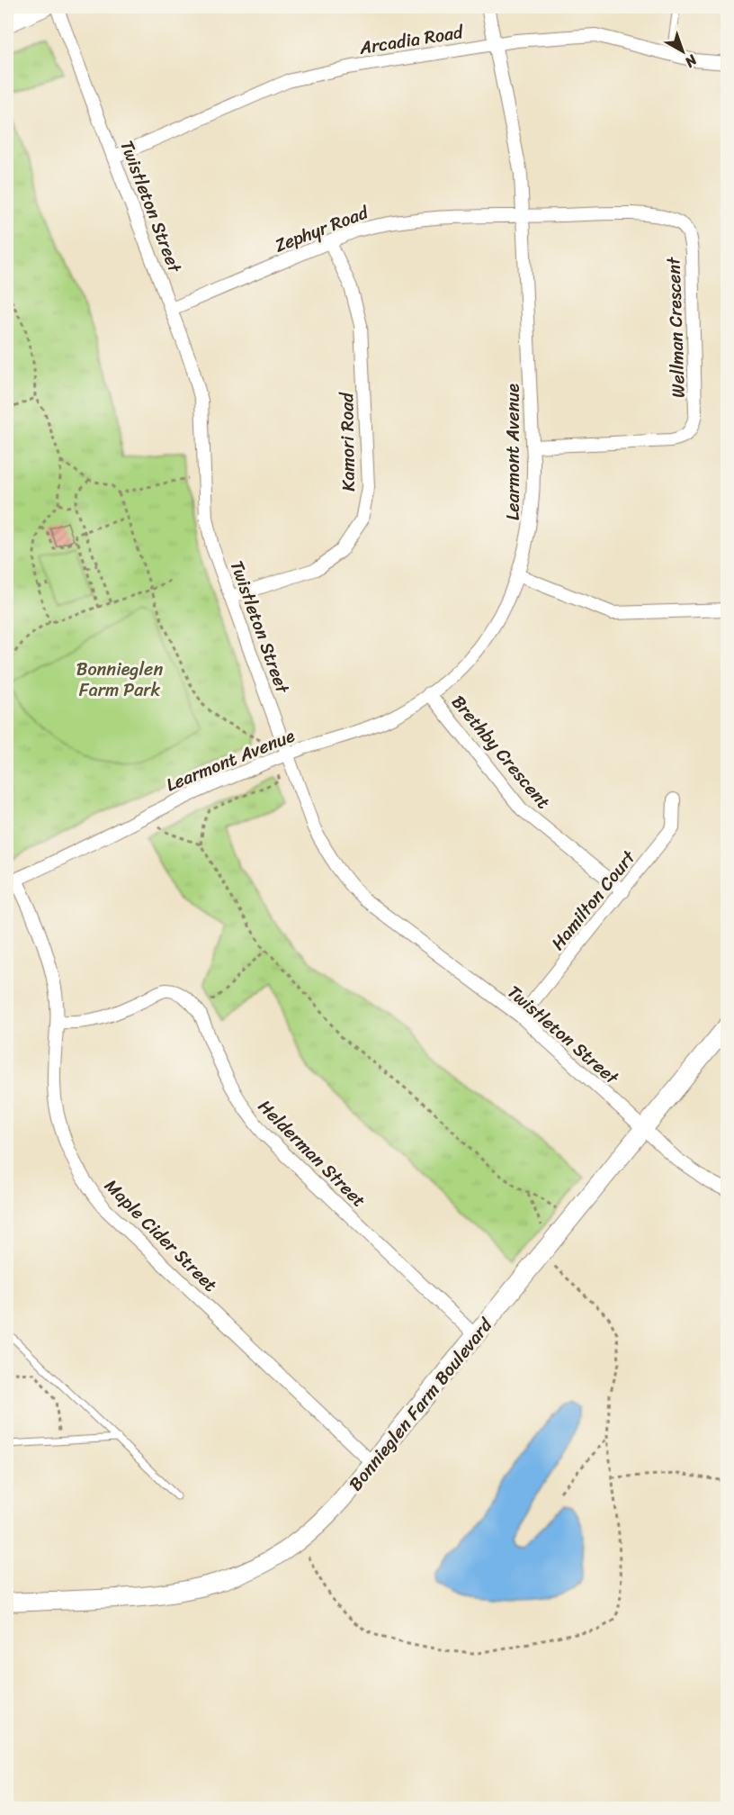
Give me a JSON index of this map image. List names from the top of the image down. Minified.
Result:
{"streets":{"street":["Arcadia Road","Twistleton Street","Zephyr Road","Wellman Crescent","Kamori Road","Learmont Avenue","Brethby Crescent","Hamilton Court","Helderman Street","Maple Cider Street","Bonnieglen Farm Boulevard"]},"crossings":[["Arcadia Road","Twistleton Street"],["Arcadia Road","Learmont Avenue"],["Twistleton Street","Zephyr Road"],["Twistleton Street","Kamori Road"],["Twistleton Street","Learmont Avenue"],["Twistleton Street","Hamilton Court"],["Twistleton Street","Bonnieglen Farm Boulevard"],["Zephyr Road","Wellman Crescent"],["Zephyr Road","Kamori Road"],["Zephyr Road","Learmont Avenue"],["Wellman Crescent","Learmont Avenue"],["Learmont Avenue","Brethby Crescent"],["Learmont Avenue","Maple Cider Street"],["Brethby Crescent","Hamilton Court"],["Helderman Street","Maple Cider Street"],["Helderman Street","Bonnieglen Farm Boulevard"],["Maple Cider Street","Bonnieglen Farm Boulevard"]],"parks":["Bonnieglen Farm Park"],"north":"bottom right"}
